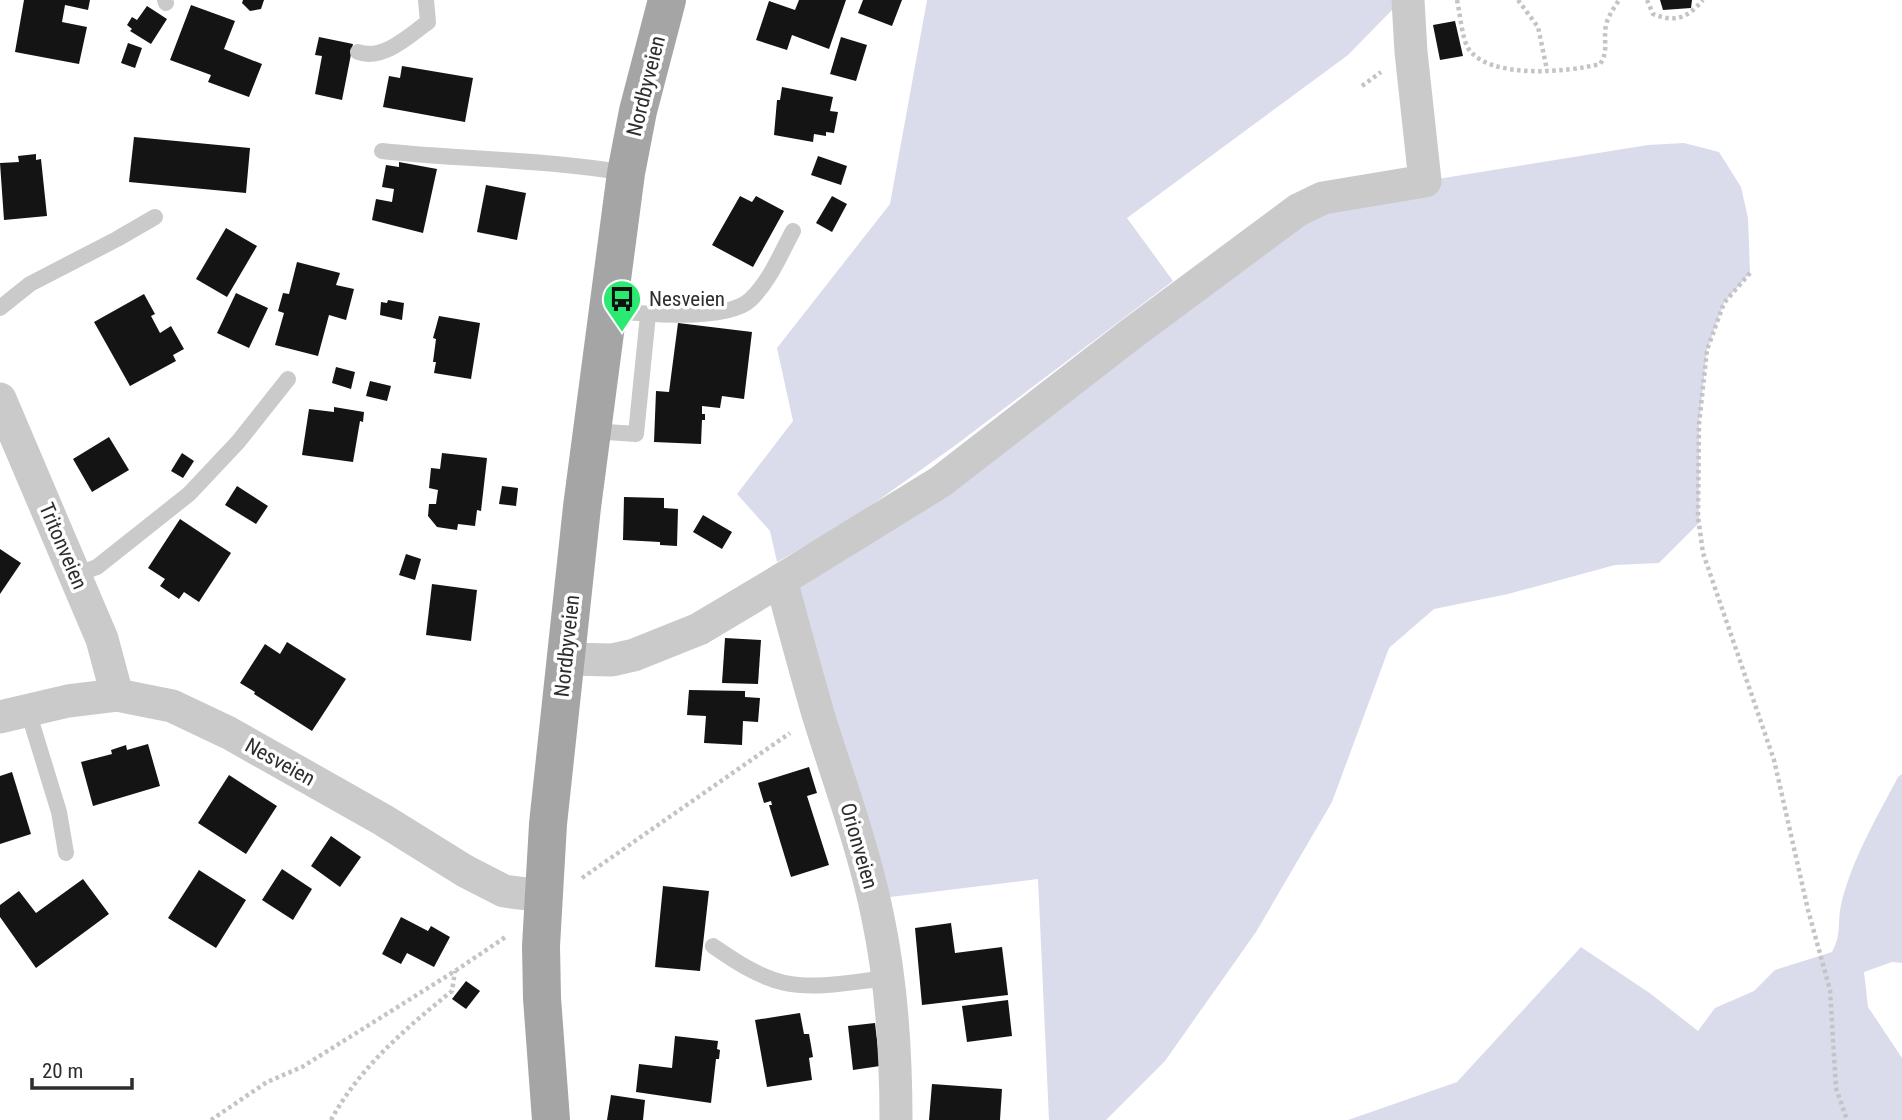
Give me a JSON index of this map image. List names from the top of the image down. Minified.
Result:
{"streets":{"main road":["Nordbyveien"],"street":["Tritonveien","Nesveien","Orionveien"]},"crossings":[["Nordbyveien","Nesveien"],["Tritonveien","Nesveien"]],"places":{"bus stop":["Nesveien"]},"scale_bar":"20 m"}
